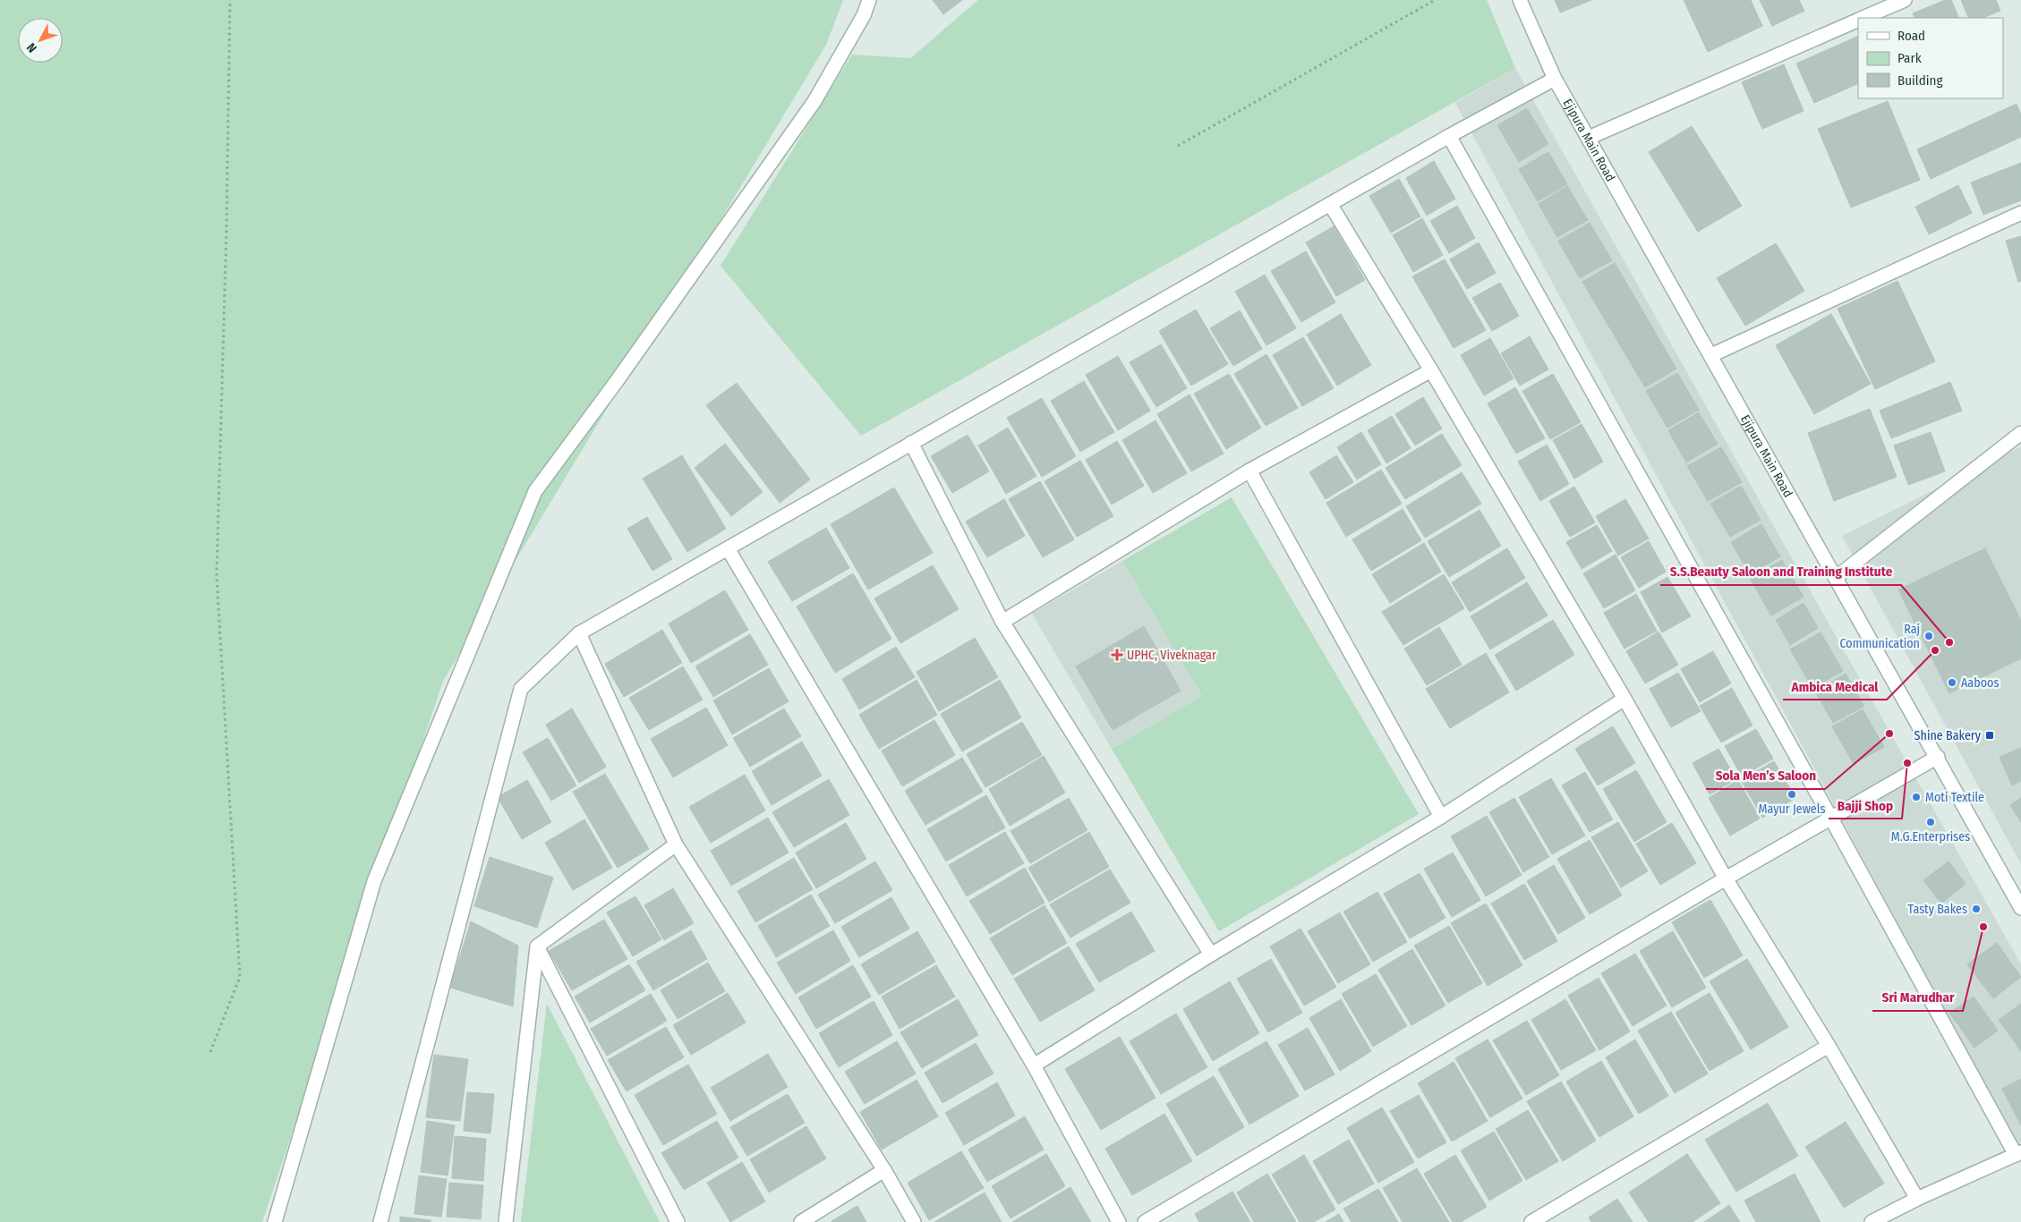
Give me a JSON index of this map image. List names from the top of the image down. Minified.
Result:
{"streets":{"street":["Ejipura Main Road"]},"places":{"other":["Raj Communication","S.S.Beauty Saloon and Training Institute","Ambica Medical","Aaboos","Sola Men’s Saloon","Bajji Shop","Mayur Jewels","Moti Textile","M.G.Enterprises","Tasty Bakes","Sri Marudhar"],"health":["UPHC, Viveknagar"],"transit":["Shine Bakery"]},"legend":["Road","Park","Building"],"north":"bottom left"}
